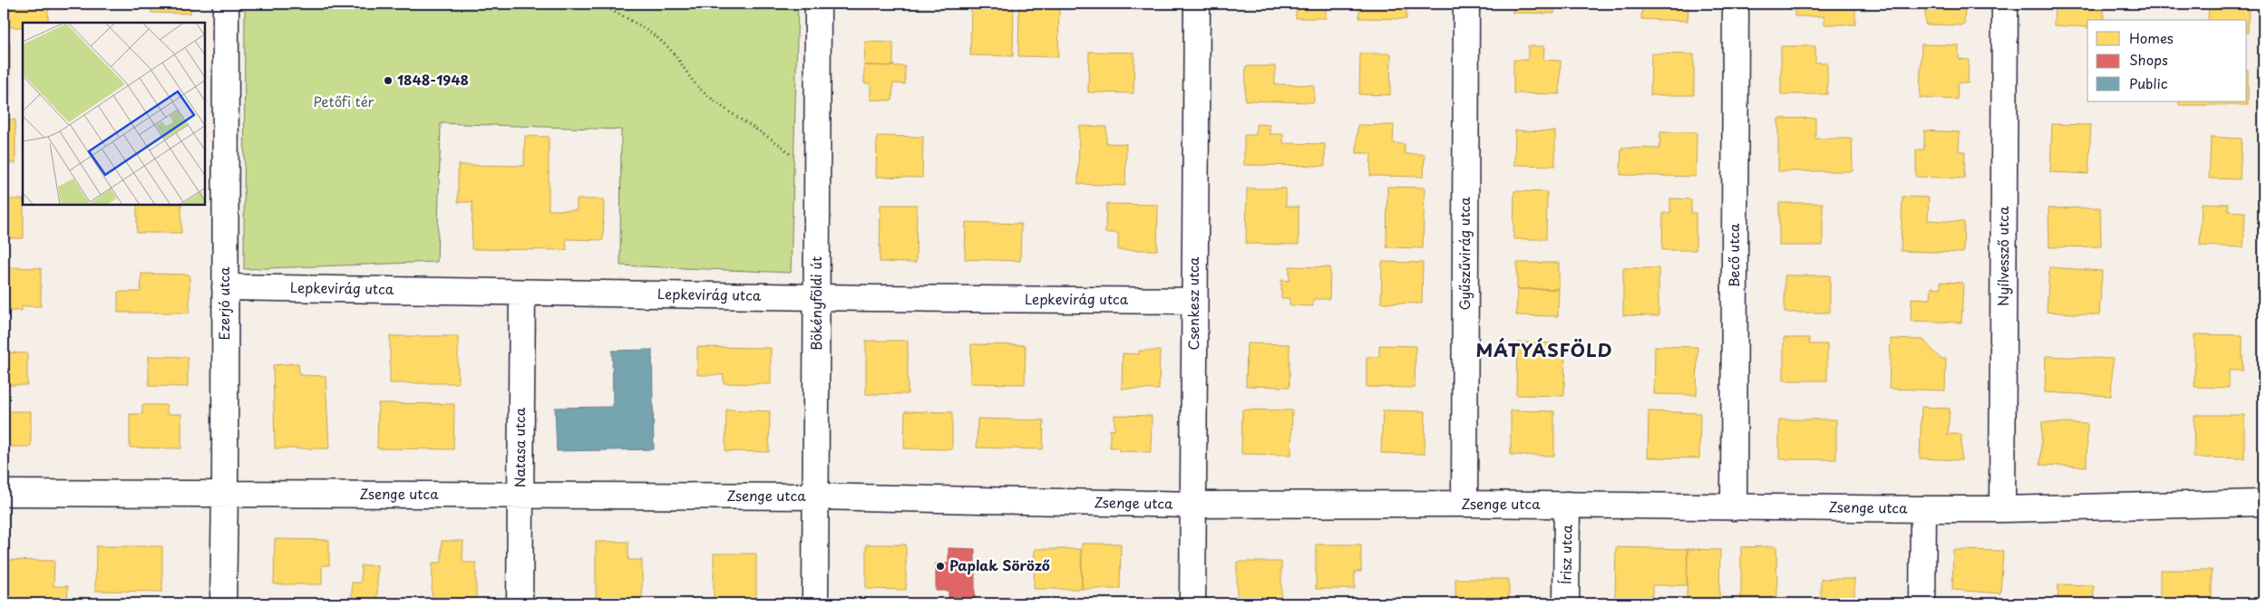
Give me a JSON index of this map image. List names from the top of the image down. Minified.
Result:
{"streets":{"street":["Gyűszűvirág utca","Becő utca","Nyílvessző utca","Lepkevirág utca","Ezerjó utca","Bökényföldi út","Csenkesz utca","Natasa utca","Zsenge utca","Írisz utca"]},"crossings":[["Gyűszűvirág utca","Zsenge utca"],["Becő utca","Zsenge utca"],["Nyílvessző utca","Zsenge utca"],["Lepkevirág utca","Ezerjó utca"],["Lepkevirág utca","Bökényföldi út"],["Lepkevirág utca","Csenkesz utca"],["Lepkevirág utca","Natasa utca"],["Ezerjó utca","Zsenge utca"],["Bökényföldi út","Zsenge utca"],["Csenkesz utca","Zsenge utca"],["Natasa utca","Zsenge utca"],["Zsenge utca","Írisz utca"]],"districts":["MÁTYÁSFÖLD"],"parks":["Petőfi tér"],"places":["1848-1948","Paplak Söröző"],"legend":["Homes","Shops","Public"]}
